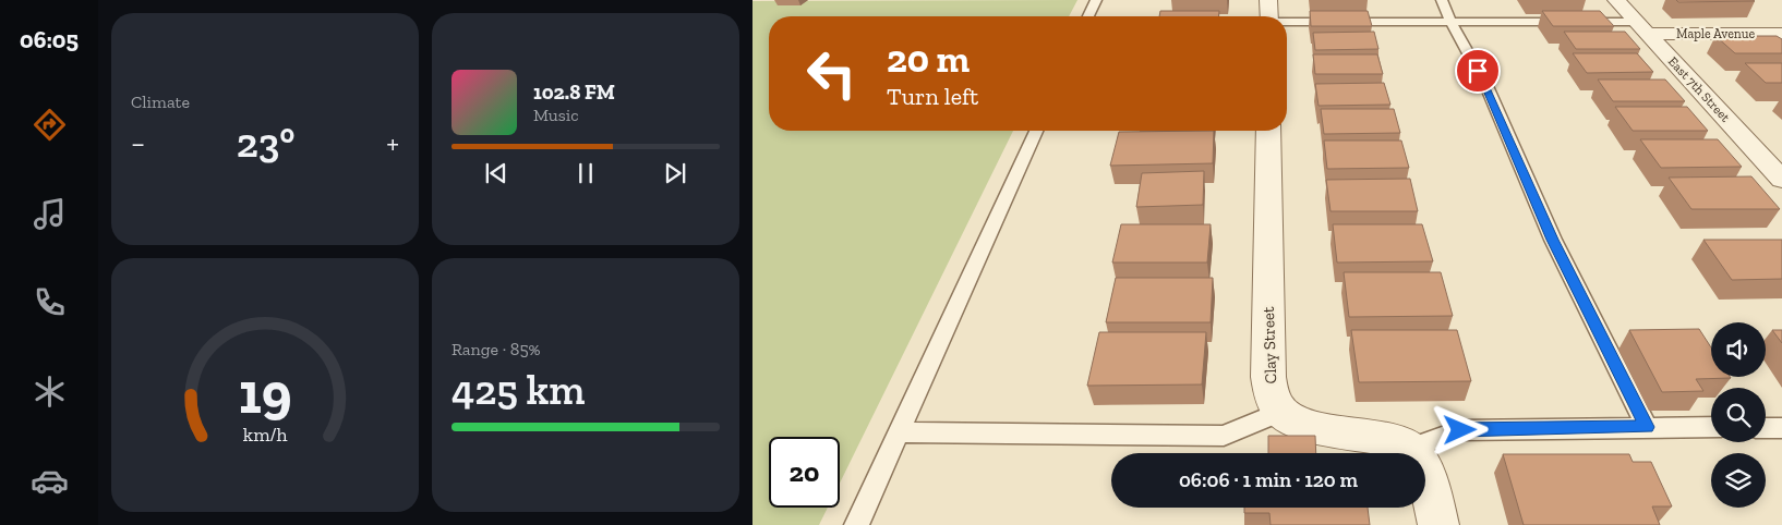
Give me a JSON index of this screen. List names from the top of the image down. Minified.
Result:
{"streets":{"street":["Maple Avenue","East 7th Street","Clay Street"]},"crossings":[["Maple Avenue","East 7th Street"]],"page":{"tabs":"06:05","tile":["Climate",["Range · 85%","425 km"]],"turn":["20 m","Turn left"],"song":["102.8 FM","Music"],"heat":["−","23°","+"],"limit":"20","trip":"06:06 · 1 min · 120 m","gauge":["19","km/h"]}}
